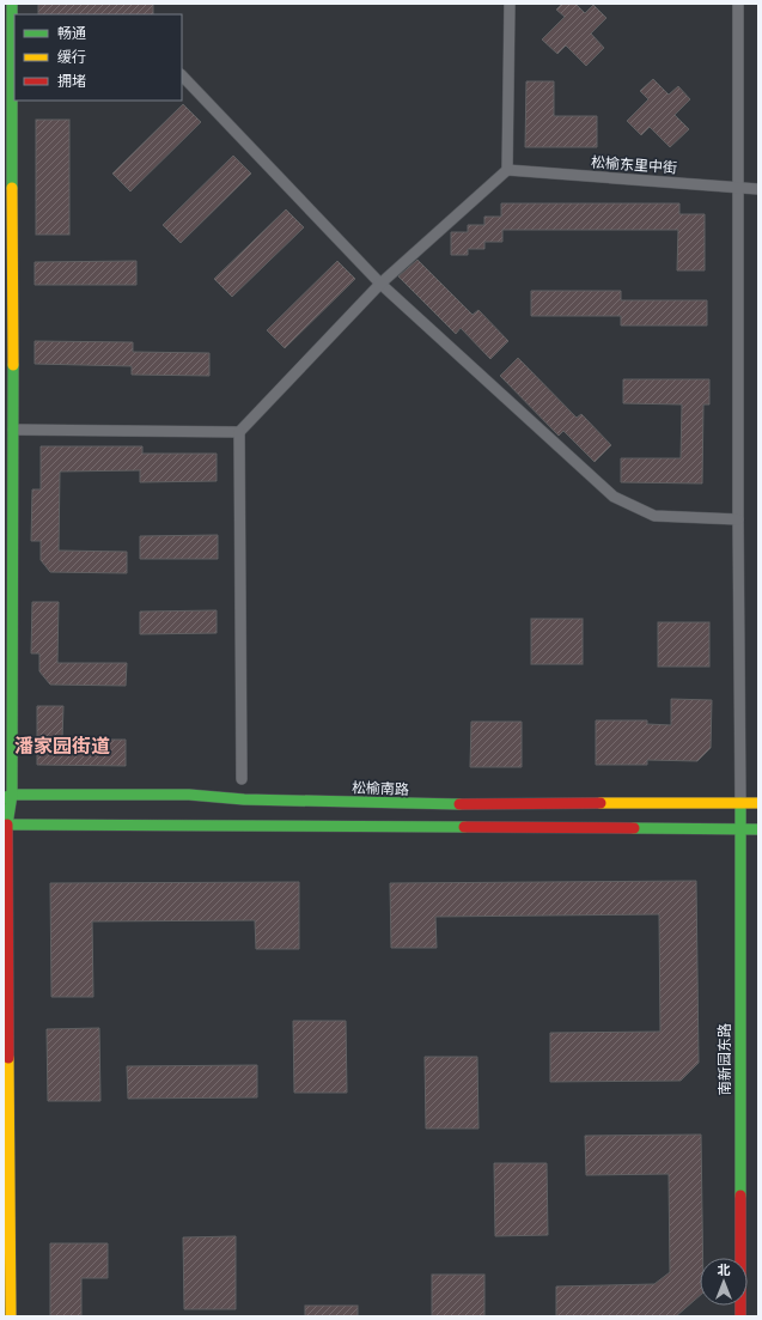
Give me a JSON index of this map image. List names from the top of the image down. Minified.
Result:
{"streets":{"street":["松榆东里中街","松榆南路","南新园东路"]},"crossings":[["松榆南路","南新园东路"]],"districts":["潘家园街道"],"legend":["畅通","缓行","拥堵"],"north":"top"}
